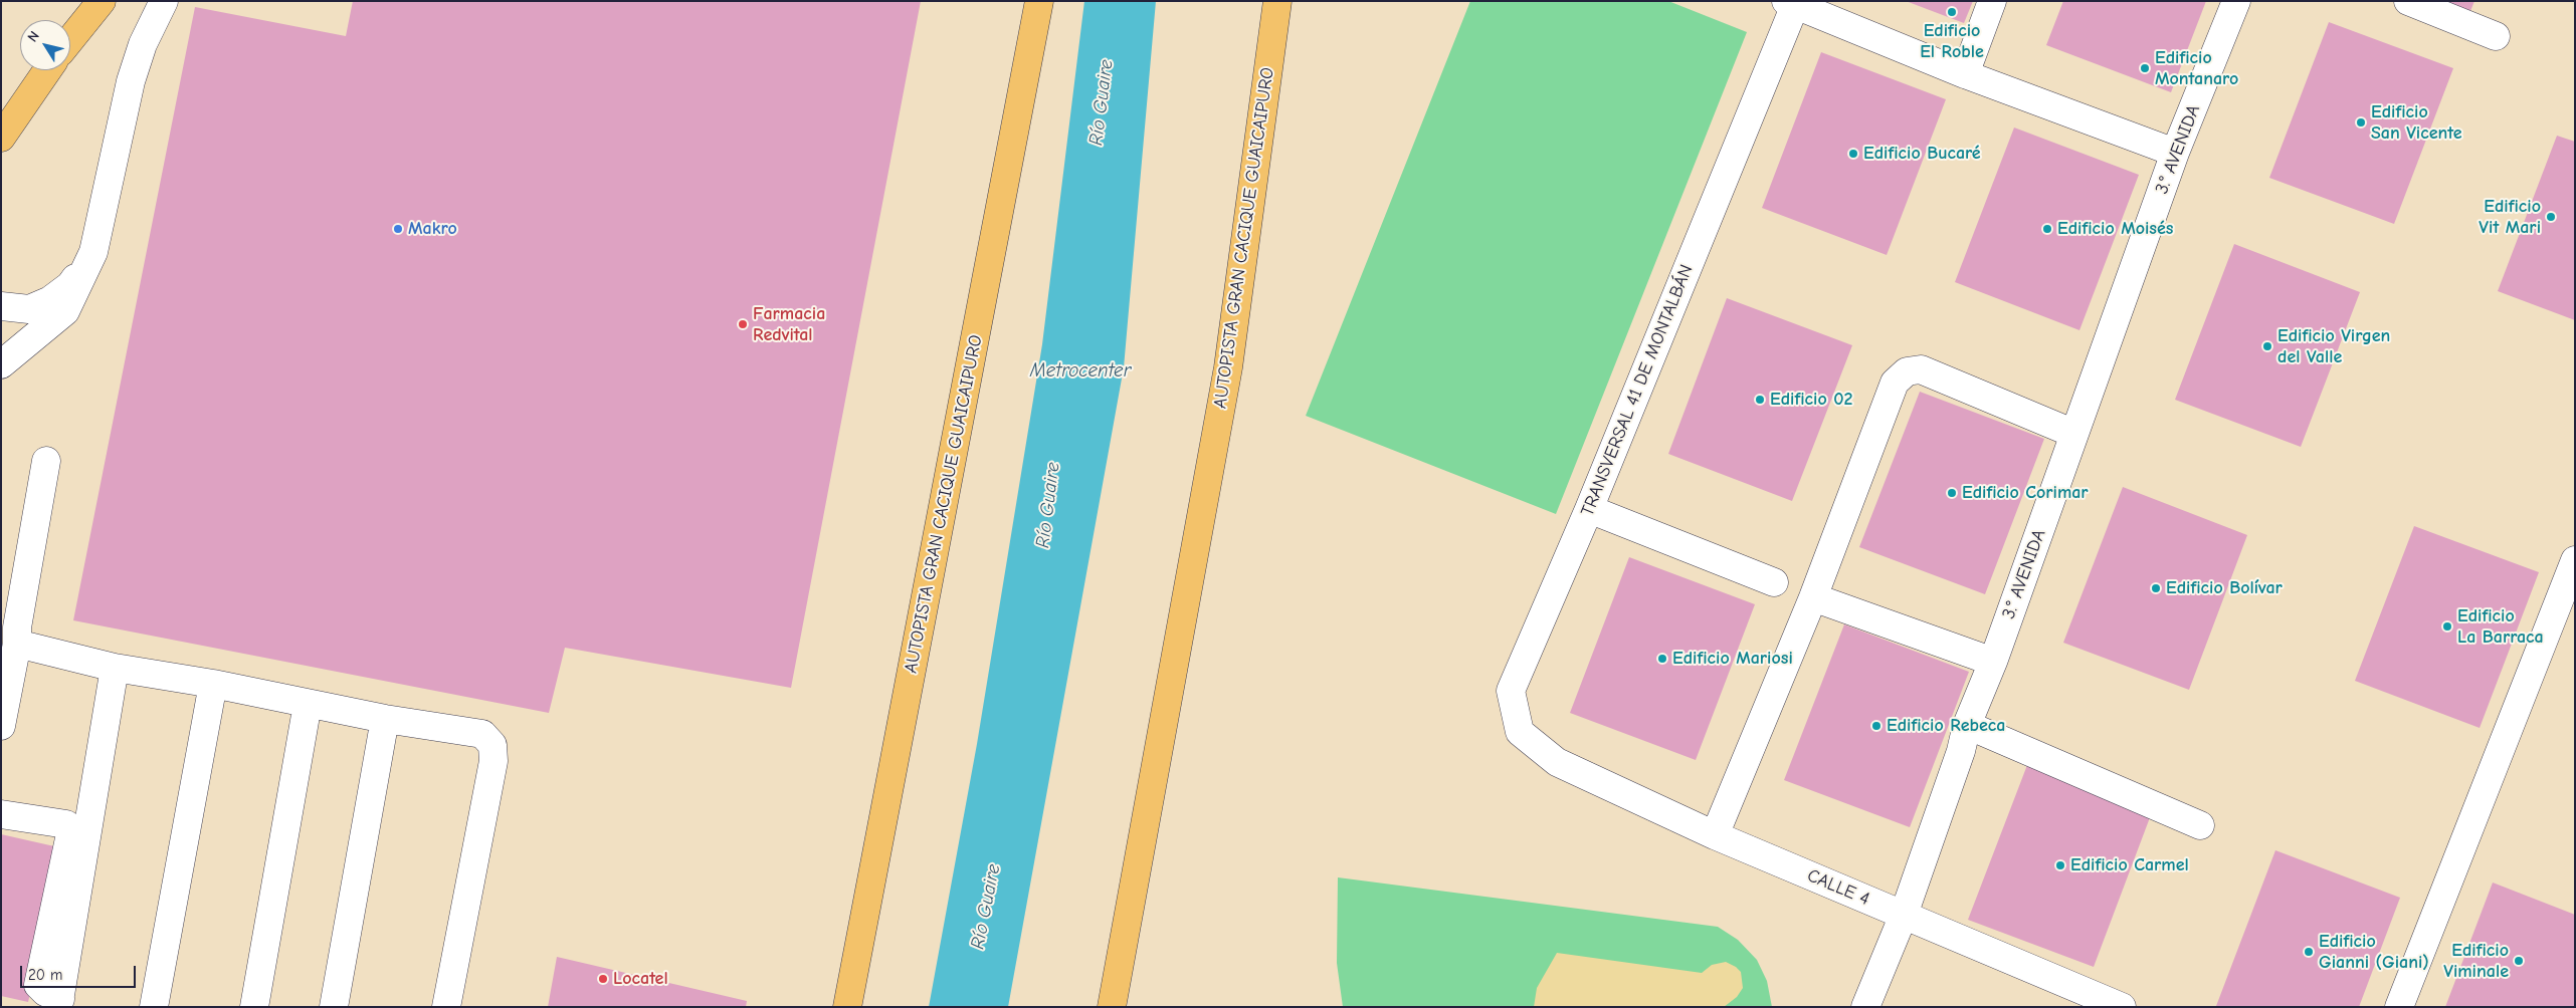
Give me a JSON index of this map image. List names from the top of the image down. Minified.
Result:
{"streets":{"main road":["AUTOPISTA GRAN CACIQUE GUAICAIPURO"],"street":["3.° AVENIDA","TRANSVERSAL 41 DE MONTALBÁN","CALLE 4"]},"crossings":[["3.° AVENIDA","CALLE 4"],["TRANSVERSAL 41 DE MONTALBÁN","CALLE 4"]],"water":["Río Guaire","Metrocenter"],"places":["Edificio El Roble","Edificio Montanaro","Edificio San Vicente","Edificio Bucaré","Edificio Vit Mari","Makro","Edificio Moisés","Farmacia Redvital","Edificio Virgen del Valle","Edificio 02","Edificio Corimar","Edificio Bolívar","Edificio La Barraca","Edificio Mariosi","Edificio Rebeca","Edificio Carmel","Edificio Gianni (Giani)","Edificio Viminale","Locatel"],"scale_bar":"20 m","north":"top left"}
